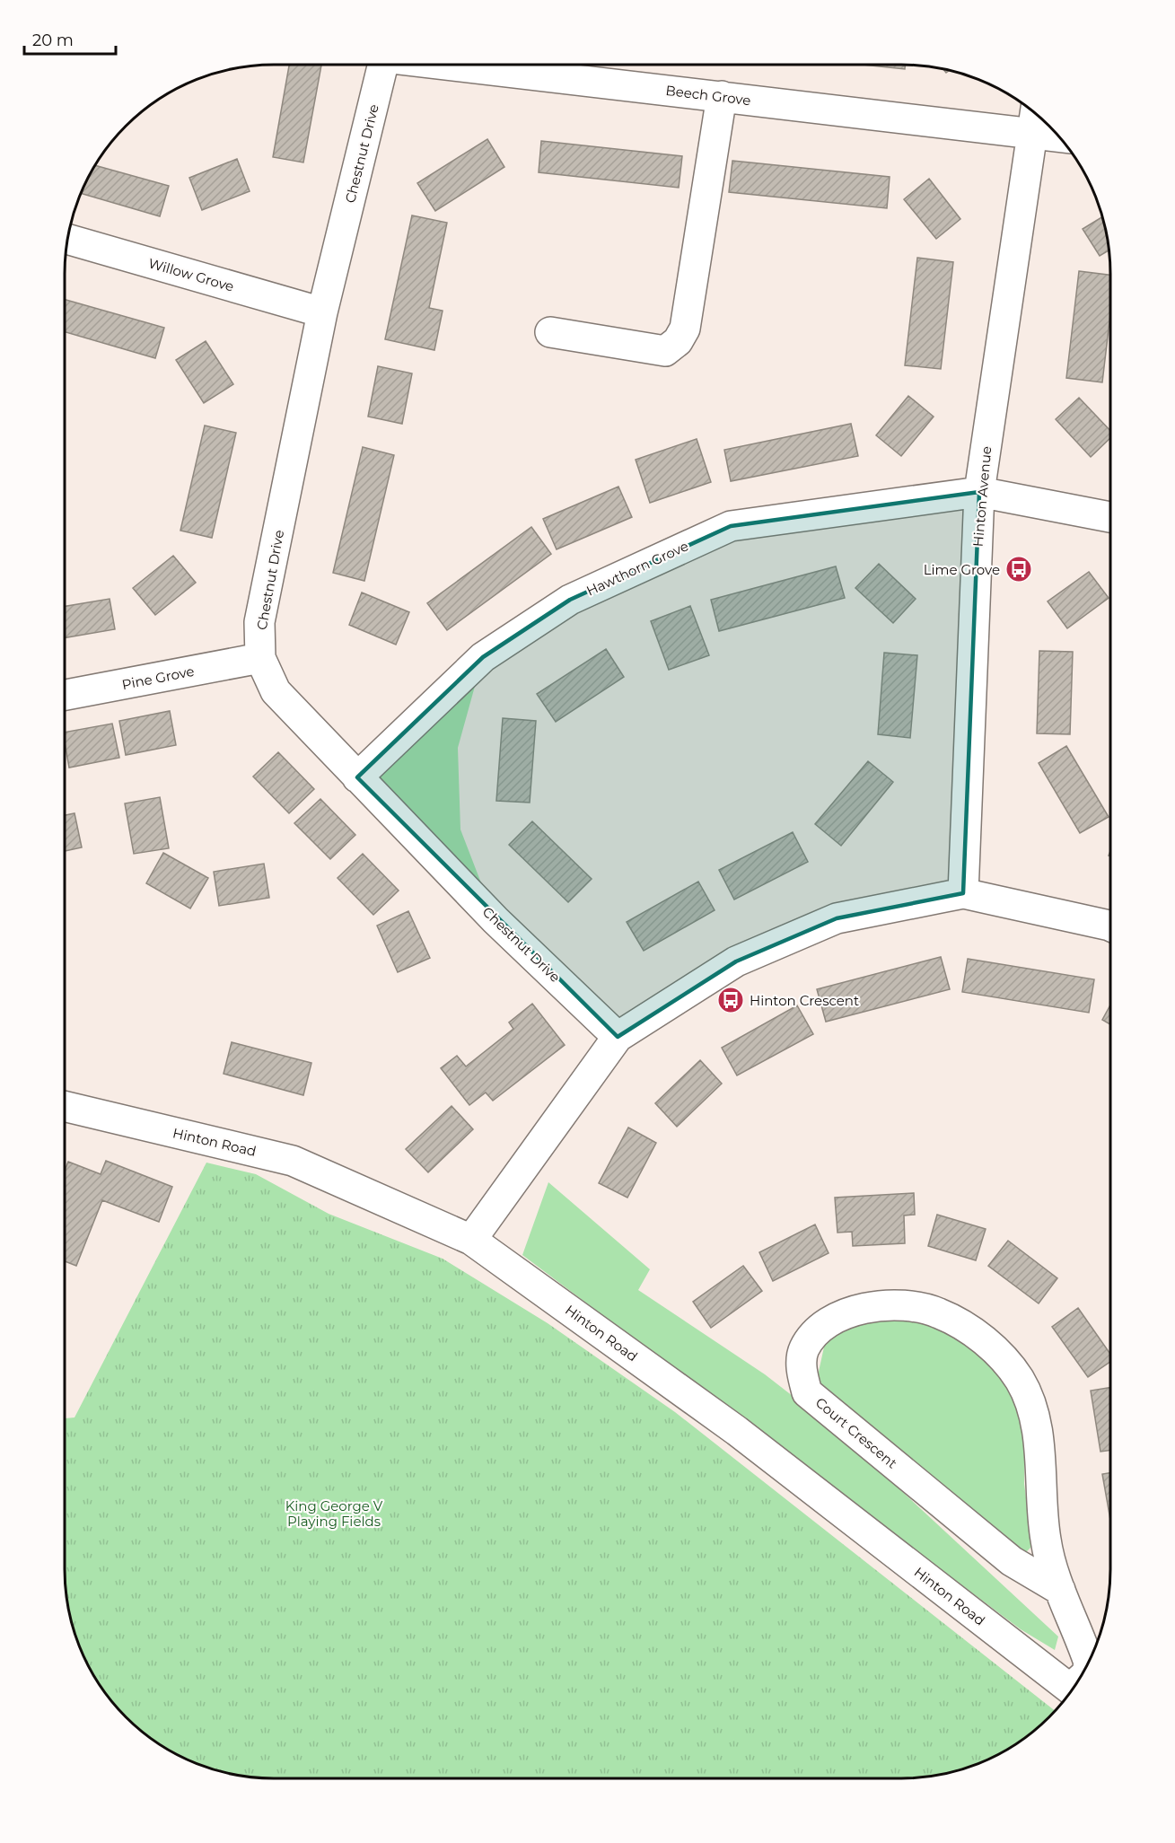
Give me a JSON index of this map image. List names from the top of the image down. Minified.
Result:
{"streets":{"street":["Beech Grove","Chestnut Drive","Willow Grove","Hinton Avenue","Hawthorn Grove","Pine Grove","Hinton Road","Court Crescent"]},"crossings":[["Beech Grove","Hinton Avenue"],["Chestnut Drive","Willow Grove"],["Chestnut Drive","Hawthorn Grove"],["Chestnut Drive","Pine Grove"],["Hinton Avenue","Hawthorn Grove"]],"parks":["King George V Playing Fields"],"places":{"bus stop":["Lime Grove","Hinton Crescent"]},"scale_bar":"20 m"}
